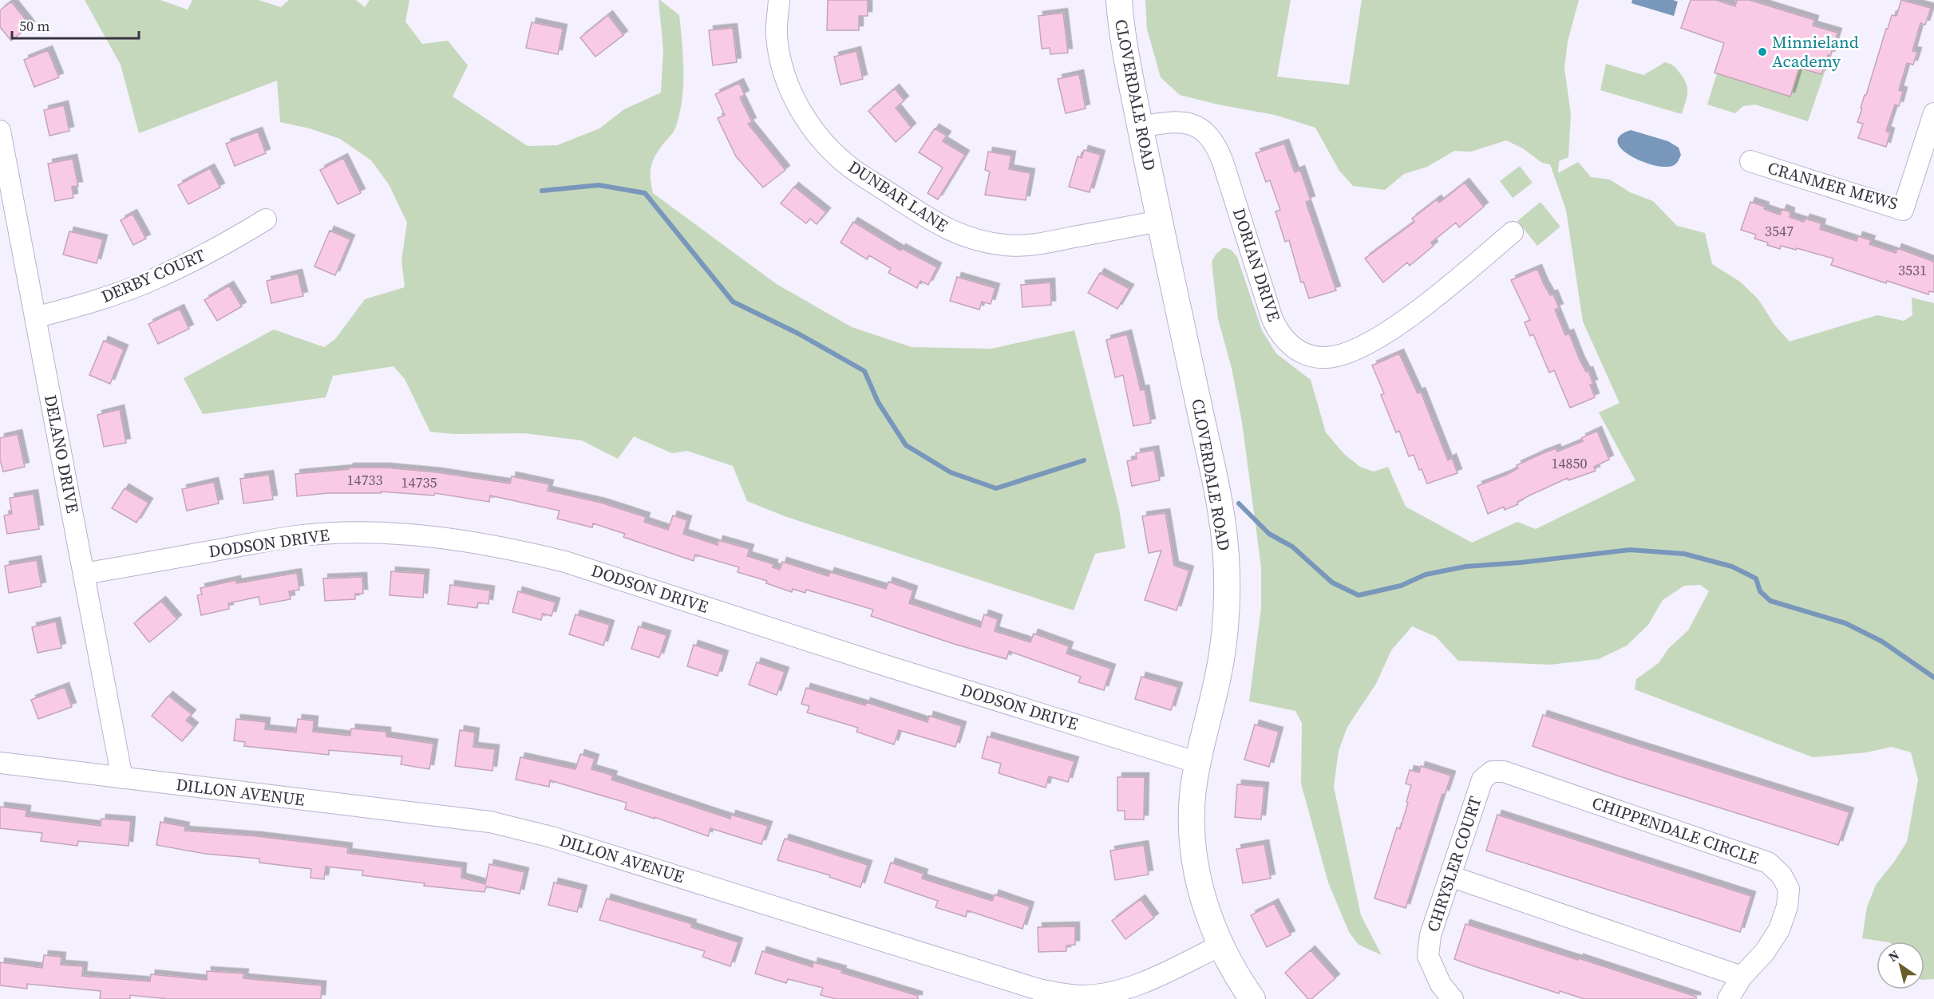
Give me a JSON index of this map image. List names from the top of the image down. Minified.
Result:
{"streets":{"street":["CLOVERDALE ROAD","CRANMER MEWS","DUNBAR LANE","DORIAN DRIVE","DERBY COURT","DELANO DRIVE","DODSON DRIVE","DILLON AVENUE","CHIPPENDALE CIRCLE","CHRYSLER COURT"]},"crossings":[["CLOVERDALE ROAD","DUNBAR LANE"],["CLOVERDALE ROAD","DORIAN DRIVE"],["CLOVERDALE ROAD","DODSON DRIVE"],["CLOVERDALE ROAD","DILLON AVENUE"],["DERBY COURT","DELANO DRIVE"],["DELANO DRIVE","DODSON DRIVE"],["DELANO DRIVE","DILLON AVENUE"],["CHIPPENDALE CIRCLE","CHRYSLER COURT"]],"places":["Minnieland Academy"],"house_numbers":["3547","3531","14850","14733","14735"],"scale_bar":"50 m","north":"top left"}
